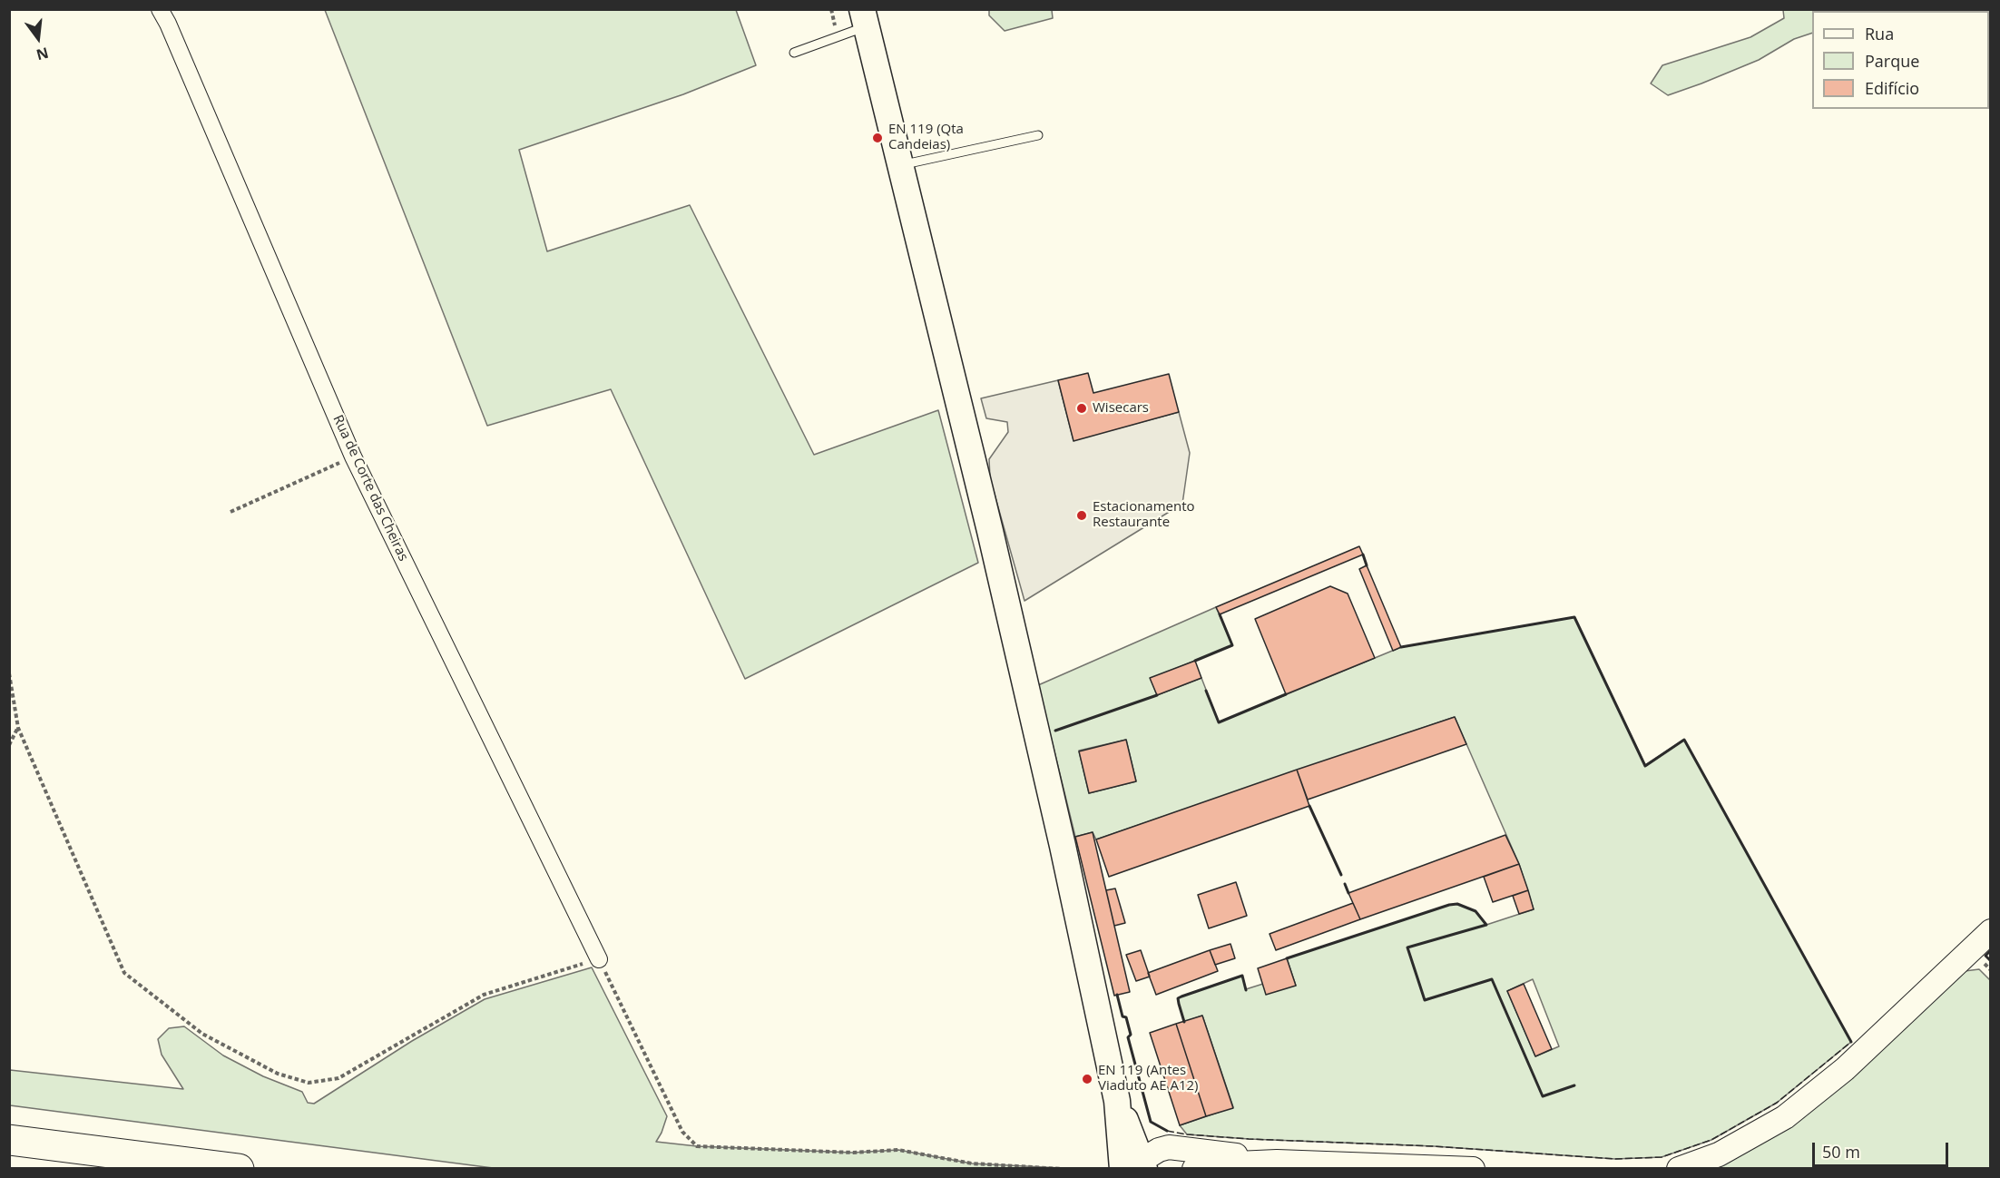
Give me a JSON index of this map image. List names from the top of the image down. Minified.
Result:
{"streets":{"street":["Rua de Corte das Cheiras"]},"places":["EN 119 (Qta Candeias)","Wisecars","Estacionamento Restaurante","EN 119 (Antes Viaduto AE A12)"],"legend":["Rua","Parque","Edifício"],"scale_bar":"50 m","north":"bottom"}
